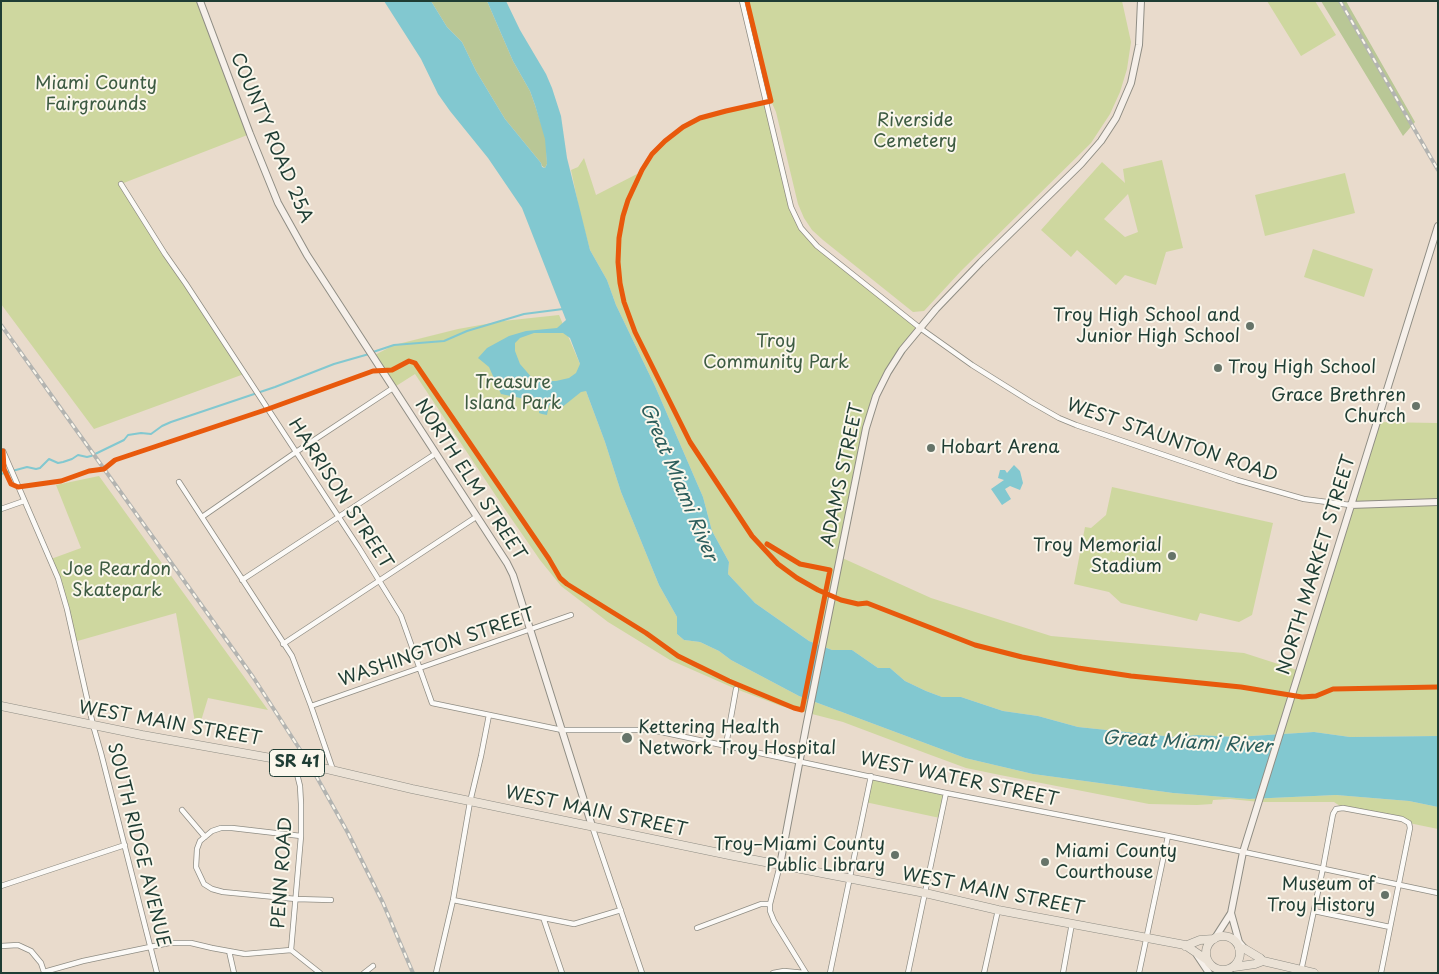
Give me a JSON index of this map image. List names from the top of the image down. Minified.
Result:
{"streets":{"main road":["COUNTY ROAD 25A","ADAMS STREET","NORTH ELM STREET","NORTH MARKET STREET","WEST MAIN STREET","SR 41"],"street":["WEST STAUNTON ROAD","HARRISON STREET","WASHINGTON STREET","WEST WATER STREET","SOUTH RIDGE AVENUE","PENN ROAD"]},"crossings":[["COUNTY ROAD 25A","NORTH ELM STREET"],["WEST STAUNTON ROAD","ADAMS STREET"],["WEST STAUNTON ROAD","NORTH MARKET STREET"],["ADAMS STREET","WEST MAIN STREET"],["ADAMS STREET","WEST WATER STREET"],["NORTH ELM STREET","WASHINGTON STREET"],["NORTH ELM STREET","WEST MAIN STREET"],["NORTH ELM STREET","WEST WATER STREET"],["HARRISON STREET","WASHINGTON STREET"],["HARRISON STREET","WEST WATER STREET"],["NORTH MARKET STREET","WEST WATER STREET"],["WEST MAIN STREET","SOUTH RIDGE AVENUE"],["WEST MAIN STREET","PENN ROAD"]],"water":["Great Miami River"],"parks":["Miami County Fairgrounds","Riverside Cemetery","Troy Community Park","Treasure Island Park","Joe Reardon Skatepark"],"places":["Troy High School and Junior High School","Troy High School","Grace Brethren Church","Hobart Arena","Troy Memorial Stadium","Kettering Health Network Troy Hospital","Troy–Miami County Public Library","Miami County Courthouse","Museum of Troy History"]}
